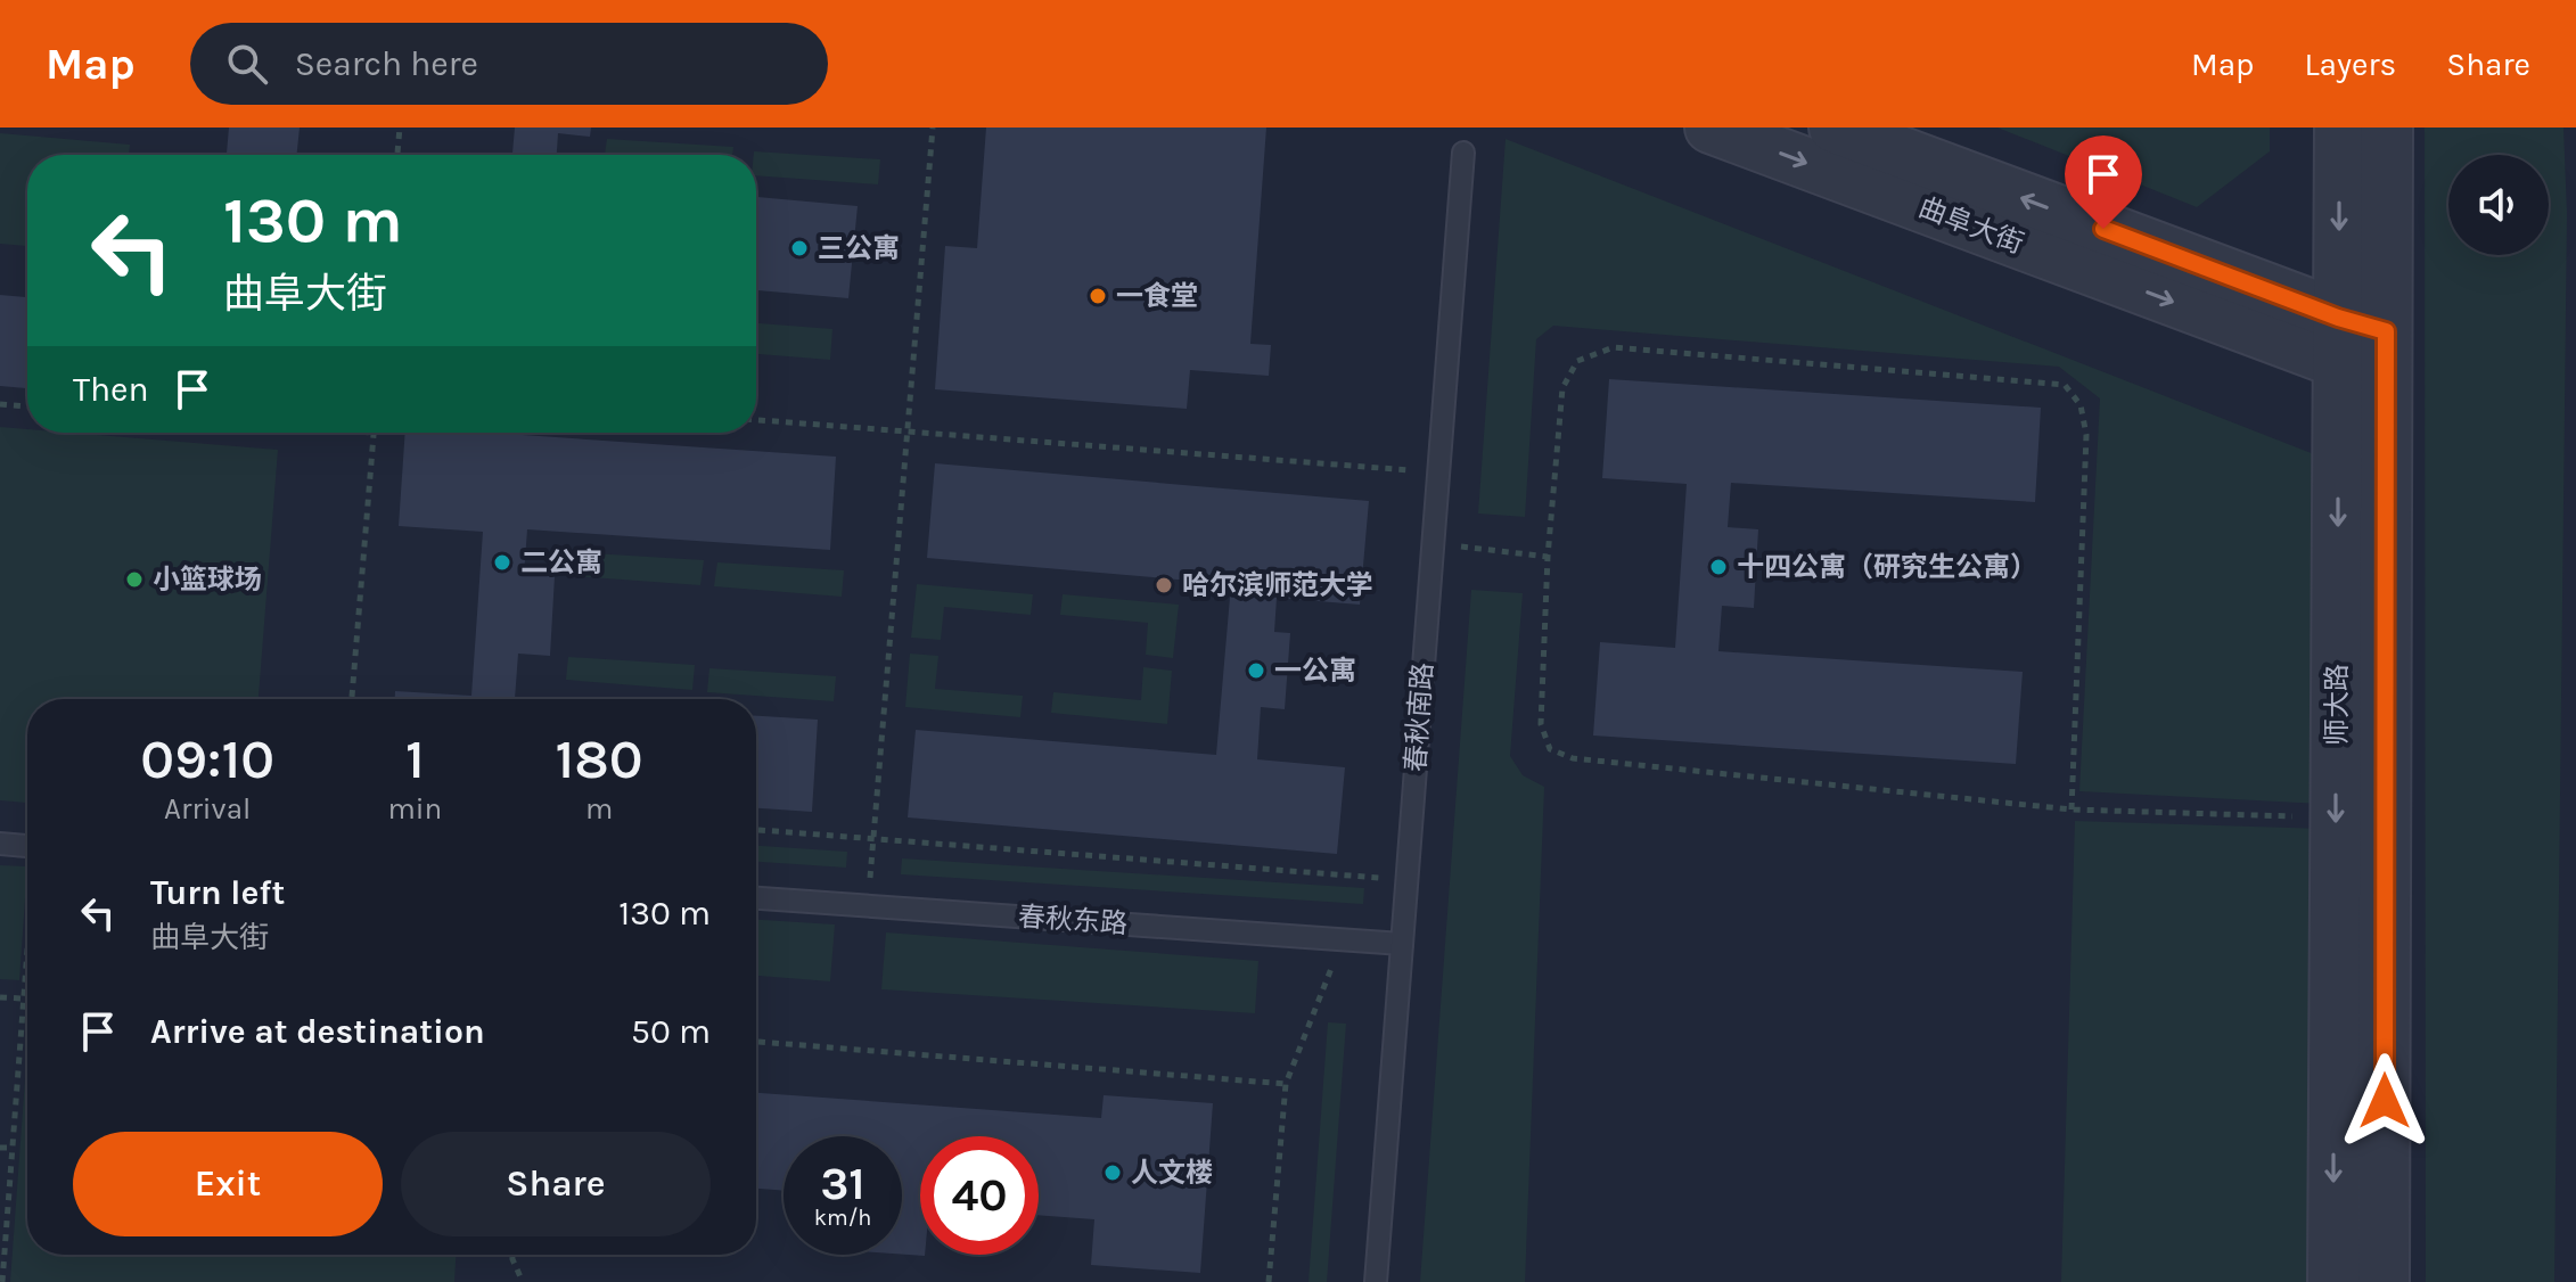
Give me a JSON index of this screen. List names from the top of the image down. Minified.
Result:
{"streets":{"street":["曲阜大街","师大路"],"lane":["春秋南路","春秋东路"]},"crossings":[["曲阜大街","师大路"],["春秋南路","春秋东路"]],"places":["三公寓","一食堂","二公寓","十四公寓（研究生公寓）","小篮球场","哈尔滨师范大学","一公寓","人文楼"],"page":{"header":"Map","search":"Search here","nav":["Map","Layers","Share"],"turn":["130 m","曲阜大街"],"then":"Then","eta":["09:10","Arrival","1","min","180","m"],"list":[{"name":"Turn left","note":"曲阜大街","value":"130 m"},{"name":"Arrive at destination","value":"50 m"}],"buttons":["Exit","Share"],"speed":"31 km/h","limit":"40"}}
